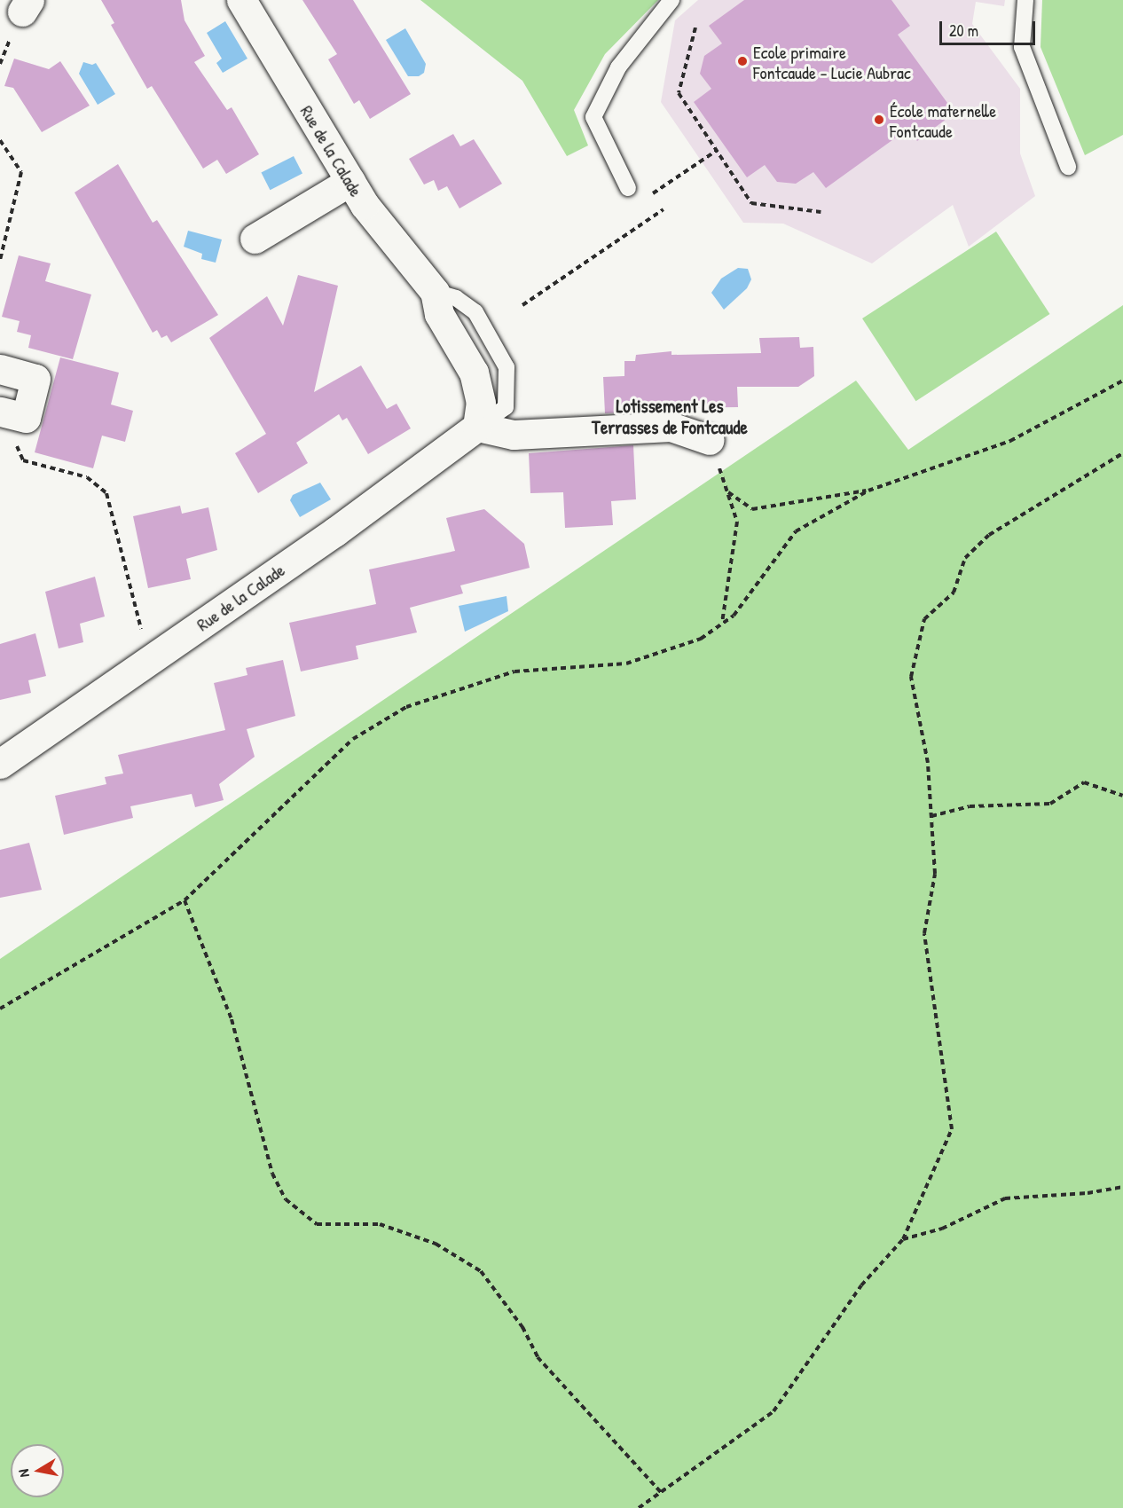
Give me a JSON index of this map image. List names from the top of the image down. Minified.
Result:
{"streets":{"street":["Rue de la Calade"]},"districts":["Lotissement Les Terrasses de Fontcaude"],"places":["Ecole primaire Fontcaude - Lucie Aubrac","École maternelle Fontcaude"],"scale_bar":"20 m","north":"left"}
